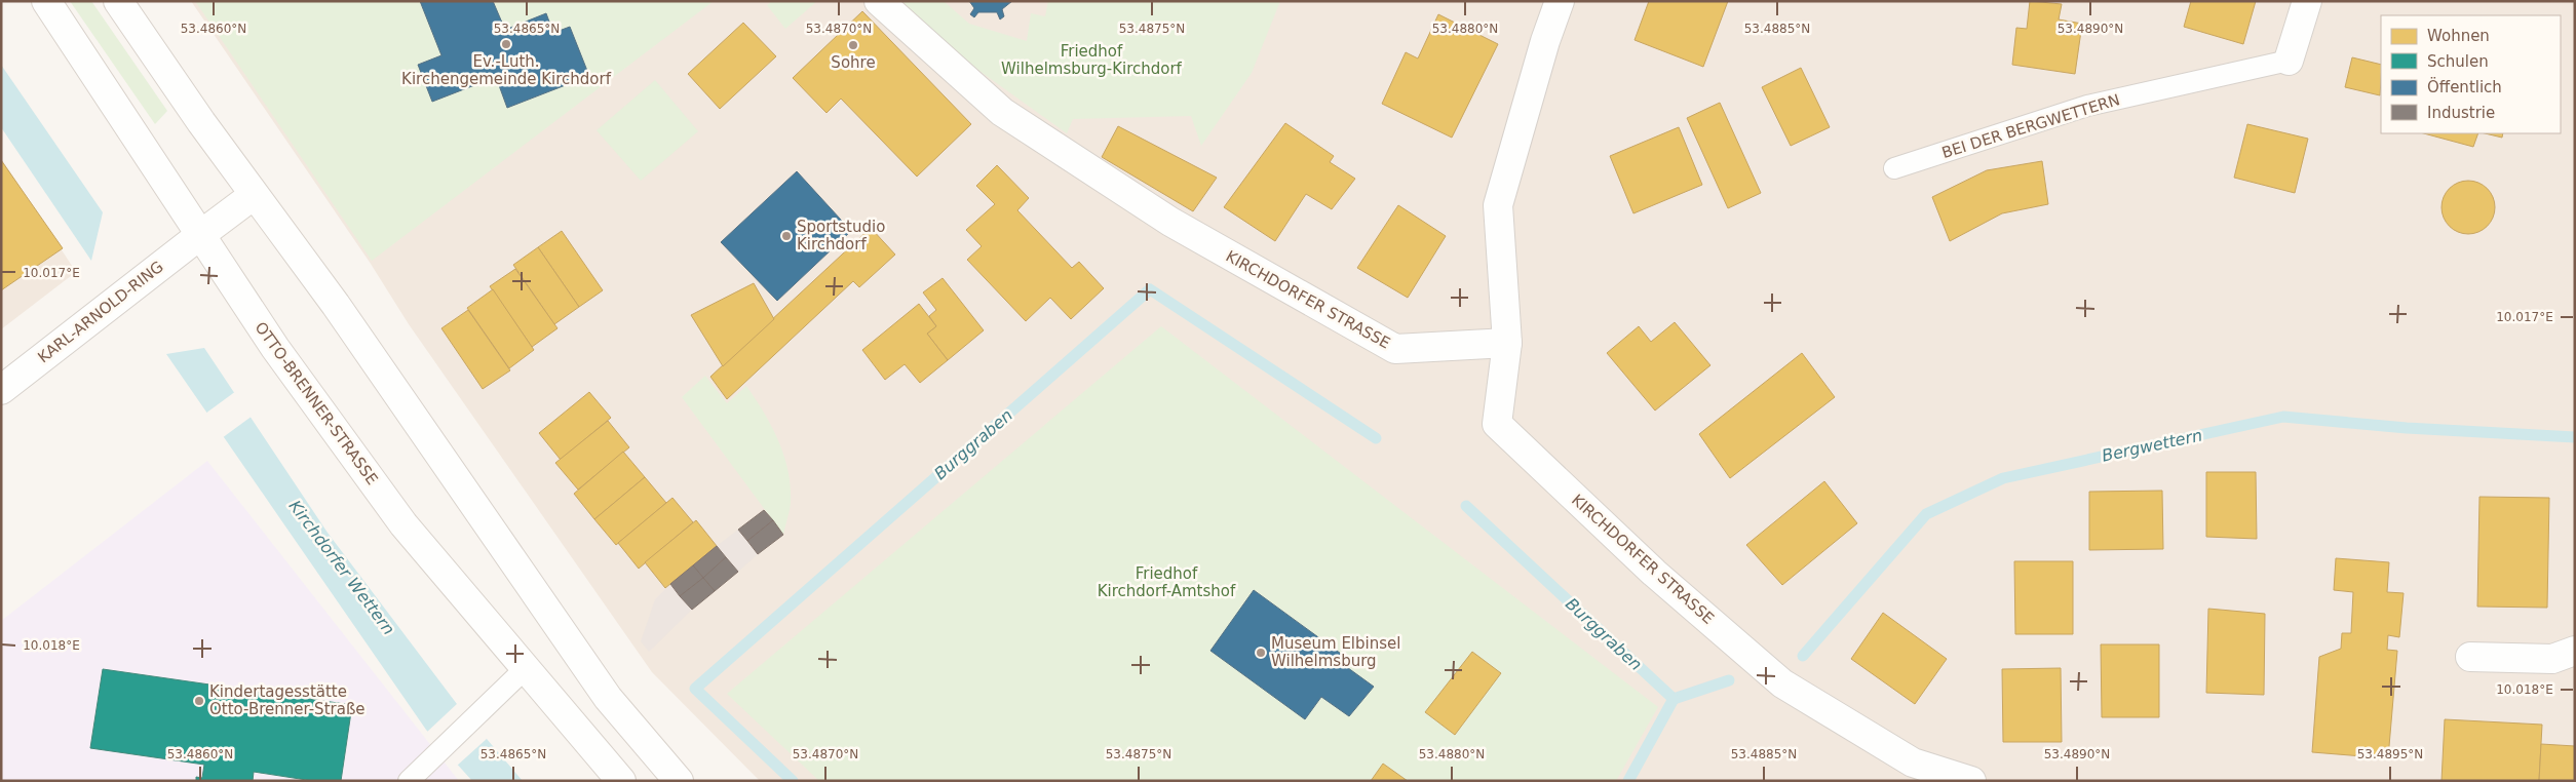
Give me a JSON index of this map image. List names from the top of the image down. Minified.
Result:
{"streets":{"street":["KIRCHDORFER STRASSE","KARL-ARNOLD-RING","OTTO-BRENNER-STRASSE"],"lane":["BEI DER BERGWETTERN"]},"crossings":[["KARL-ARNOLD-RING","OTTO-BRENNER-STRASSE"]],"water":["Burggraben","Bergwettern","Kirchdorfer Wettern"],"parks":["Friedhof Wilhelmsburg-Kirchdorf","Friedhof Kirchdorf-Amtshof"],"places":["Ev.-Luth. Kirchengemeinde Kirchdorf","Sohre","Sportstudio Kirchdorf","Museum Elbinsel Wilhelmsburg","Kindertagesstätte Otto-Brenner-Straße"],"legend":["Wohnen","Schulen","Öffentlich","Industrie"],"coordinates":["53.4860°N","53.4865°N","53.4870°N","53.4875°N","53.4880°N","53.4885°N","53.4890°N","10.017°E","10.018°E","53.4895°N"]}
